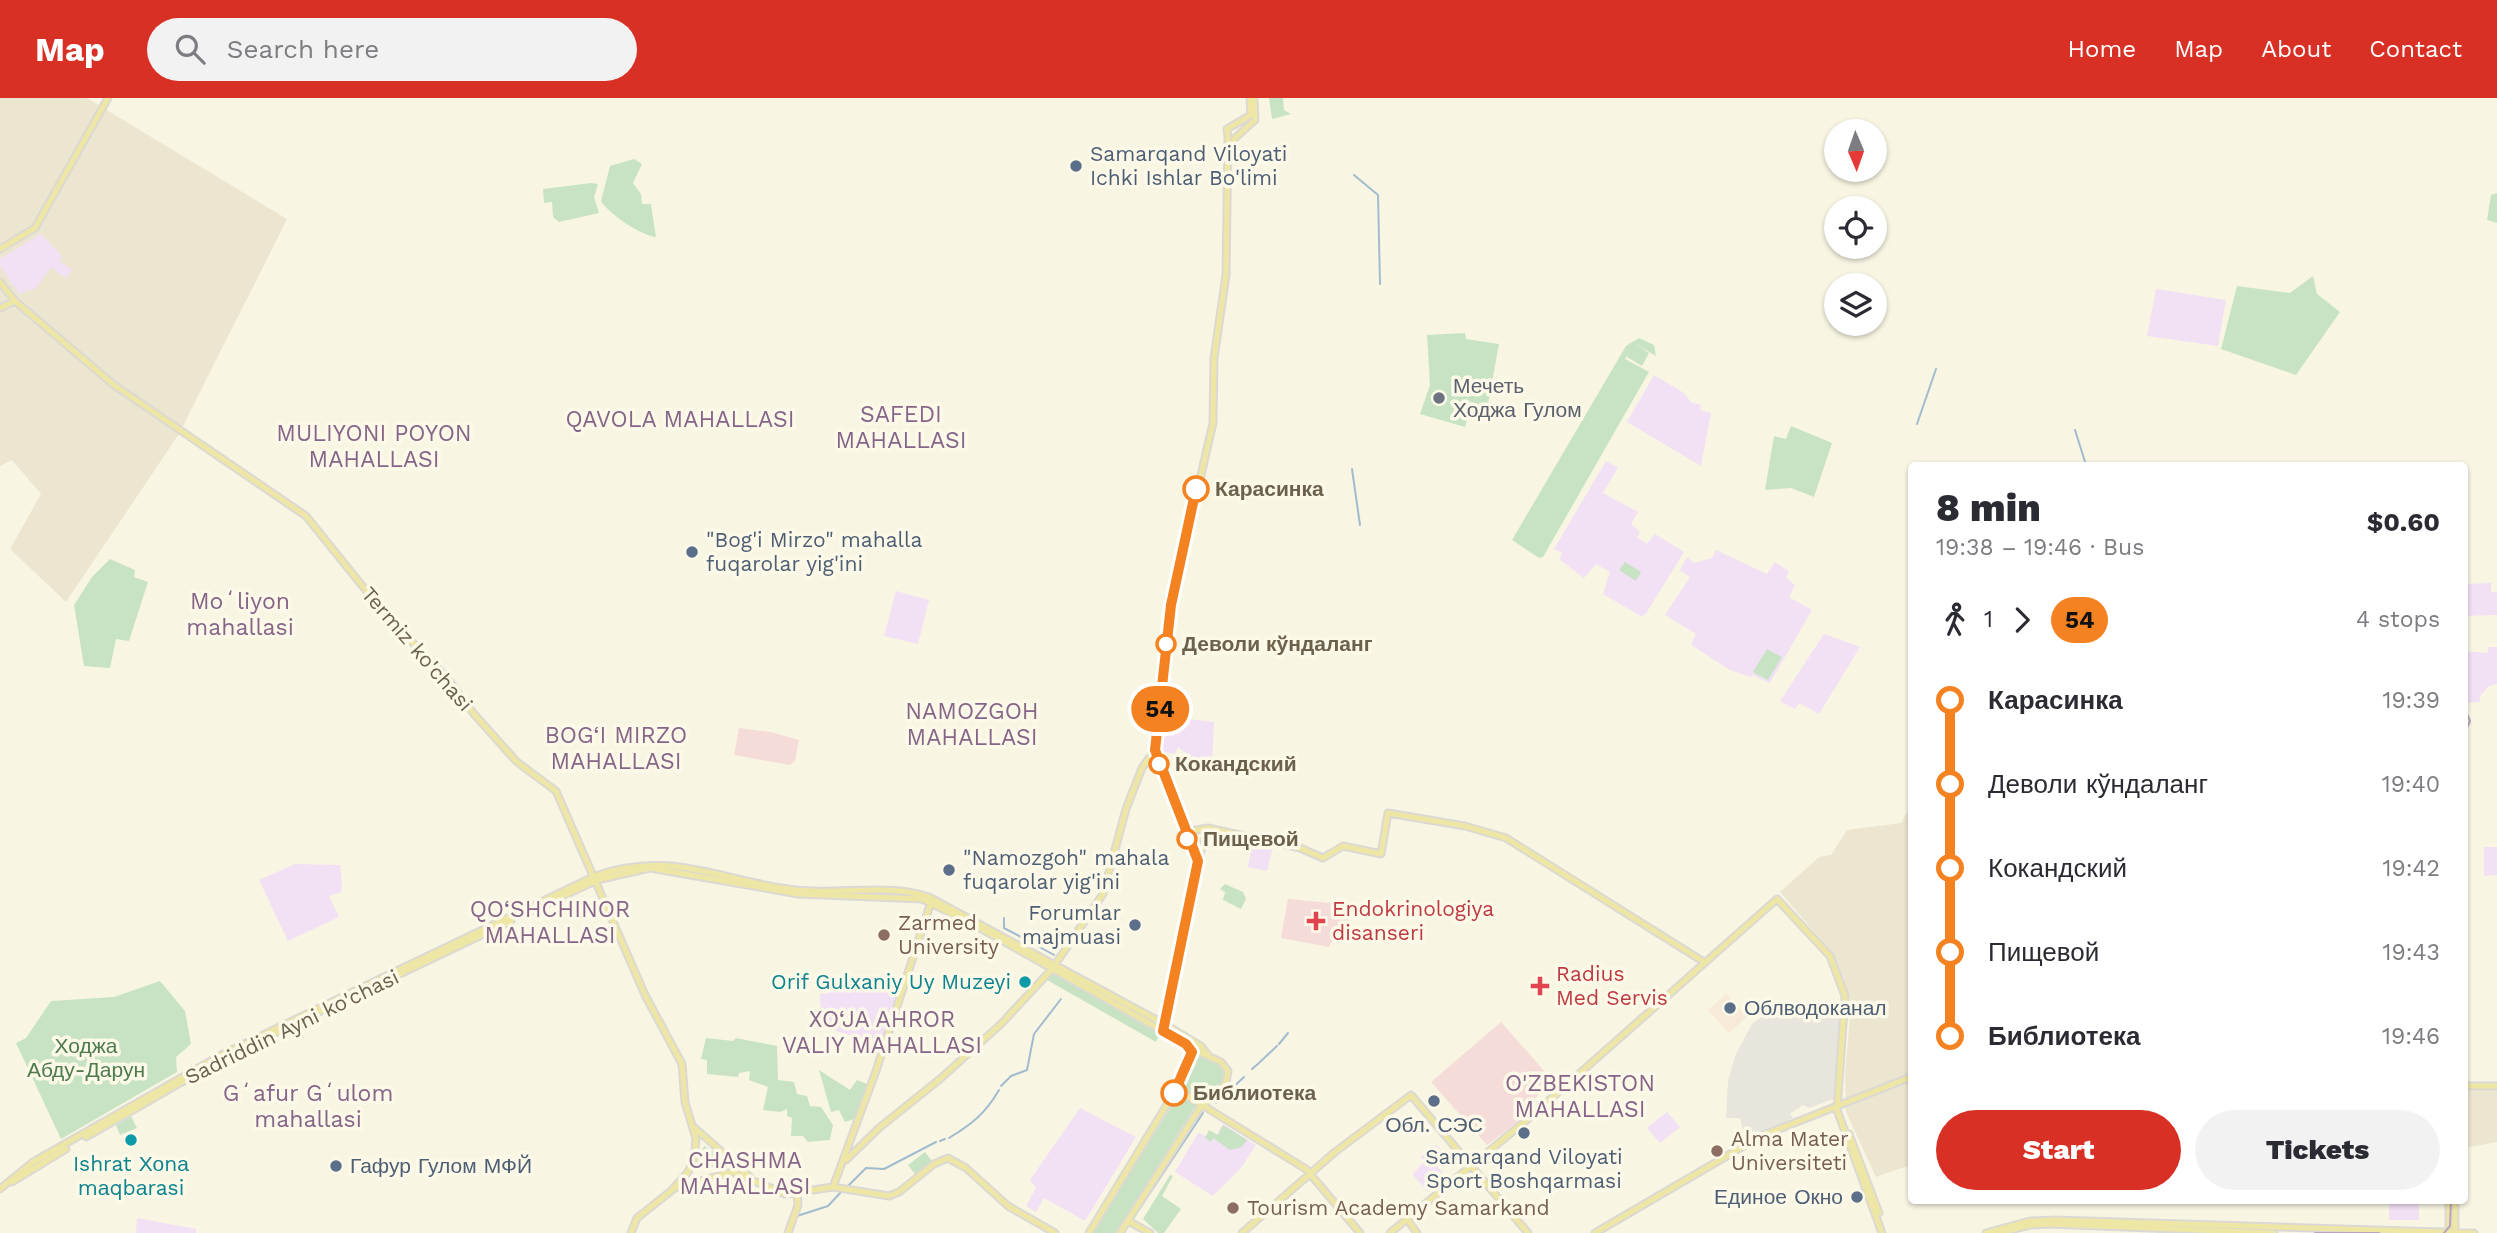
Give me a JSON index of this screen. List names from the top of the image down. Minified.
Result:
{"streets":{"main road":["Termiz ko'chasi","Sadriddin Ayni ko'chasi"]},"crossings":[["Termiz ko'chasi","Sadriddin Ayni ko'chasi"]],"districts":["SAFEDI MAHALLASI","QAVOLA MAHALLASI","MULIYONI POYON MAHALLASI","Moʻliyon mahallasi","NAMOZGOH MAHALLASI","BOG‘I MIRZO MAHALLASI","QO‘SHCHINOR MAHALLASI","XO‘JA AHROR VALIY MAHALLASI","O'ZBEKISTON MAHALLASI","Gʻafur Gʻulom mahallasi","CHASHMA MAHALLASI"],"parks":["Ходжа Абду-Дарун"],"places":{"other":["Samarqand Viloyati Ichki Ishlar Bo'limi","Мечеть Ходжа Гулом","Карасинка","\"Bog'i Mirzo\" mahalla fuqarolar yig'ini","Деволи кўндаланг","Кокандский","Пищевой","\"Namozgoh\" mahala fuqarolar yig'ini","Forumlar majmuasi","Zarmed University","Orif Gulxaniy Uy Muzeyi","Облводоканал","Библиотека","Обл. СЭС","Samarqand Viloyati Sport Boshqarmasi","Ishrat Хоnа mаqbаrasi","Alma Mater Universiteti","Гафур Гулом МФЙ","Единое Окно","Tourism Academy Samarkand"],"health":["Endokrinologiya disanseri","Radius Med Servis"]},"lines":["bus line 54"],"north":"bottom","page":{"header":"Map","search":"Search here","nav":["Home","Map","About","Contact"],"on_map":"54","heading":["8 min","19:38 – 19:46 · Bus","$0.60"],"legs":["1","54","4 stops"],"list":[{"name":"Карасинка","value":"19:39"},{"name":"Деволи кўндаланг","value":"19:40"},{"name":"Кокандский","value":"19:42"},{"name":"Пищевой","value":"19:43"},{"name":"Библиотека","value":"19:46"}],"buttons":["Start","Tickets"]}}
